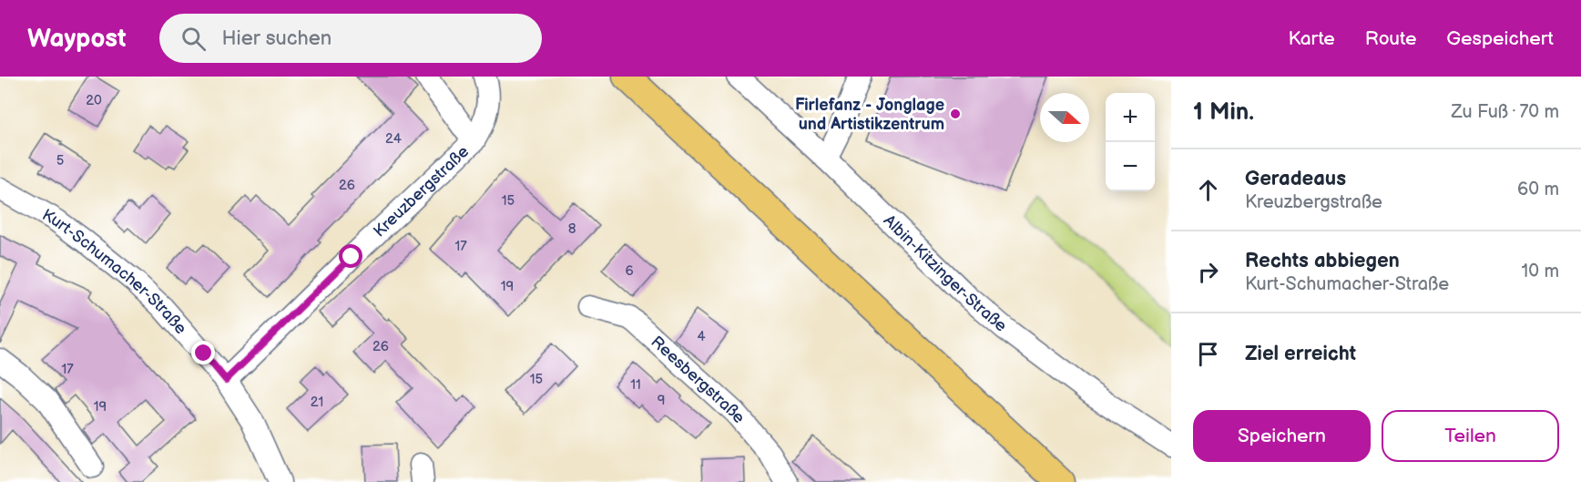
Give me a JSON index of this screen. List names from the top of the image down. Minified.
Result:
{"streets":{"street":["Kreuzbergstraße","Kurt-Schumacher-Straße","Albin-Kitzinger-Straße","Reesbergstraße"]},"crossings":[["Kreuzbergstraße","Kurt-Schumacher-Straße"]],"places":["Firlefanz - Jonglage und Artistikzentrum"],"house_numbers":["20","24","5","26","15","8","17","6","19","4","26","17","15","11","9","21","19"],"north":"right","page":{"header":"Waypost","search":"Hier suchen","nav":["Karte","Route","Gespeichert"],"heading":["1 Min.","Zu Fuß · 70 m"],"map_buttons":["+","−"],"list":[["Geradeaus","Kreuzbergstraße","60 m"],["Rechts abbiegen","Kurt-Schumacher-Straße","10 m"],"Ziel erreicht"],"buttons":["Speichern","Teilen"]}}
